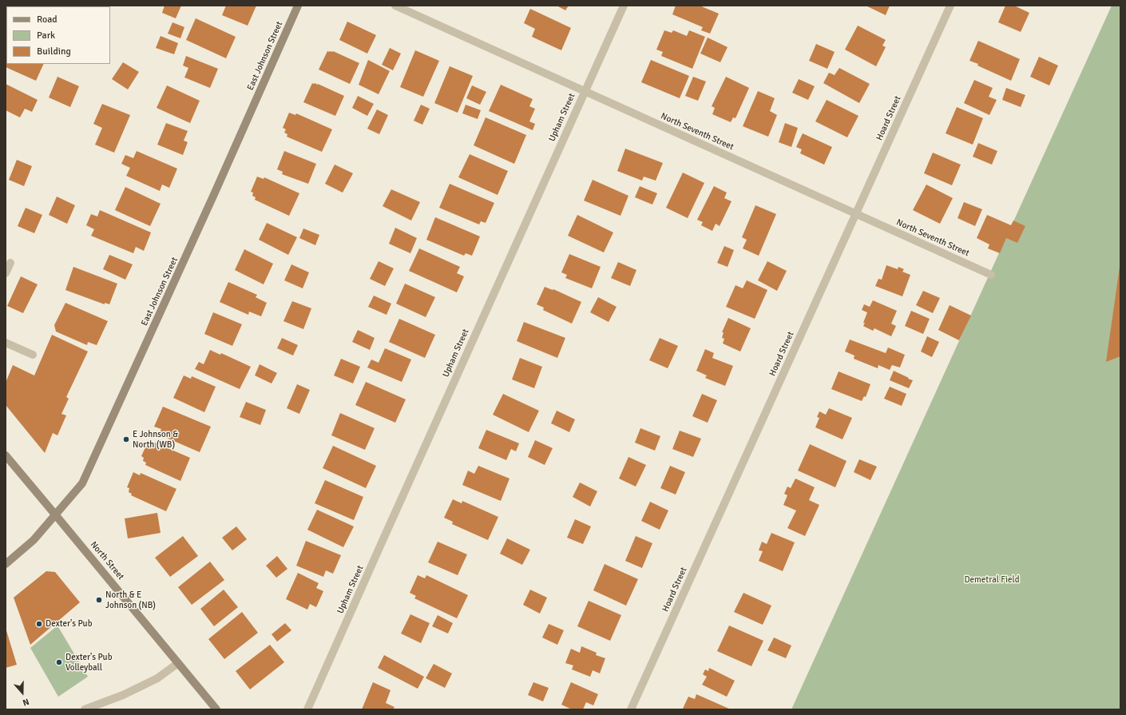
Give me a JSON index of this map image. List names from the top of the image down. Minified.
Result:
{"streets":{"street":["East Johnson Street","Upham Street","Hoard Street","North Seventh Street","North Street"]},"crossings":[["East Johnson Street","North Street"],["Upham Street","North Seventh Street"],["Hoard Street","North Seventh Street"]],"parks":["Demetral Field"],"places":["E Johnson & North (WB)","North & E Johnson (NB)","Dexter's Pub","Dexter's Pub Volleyball"],"legend":["Road","Park","Building"],"north":"bottom"}
